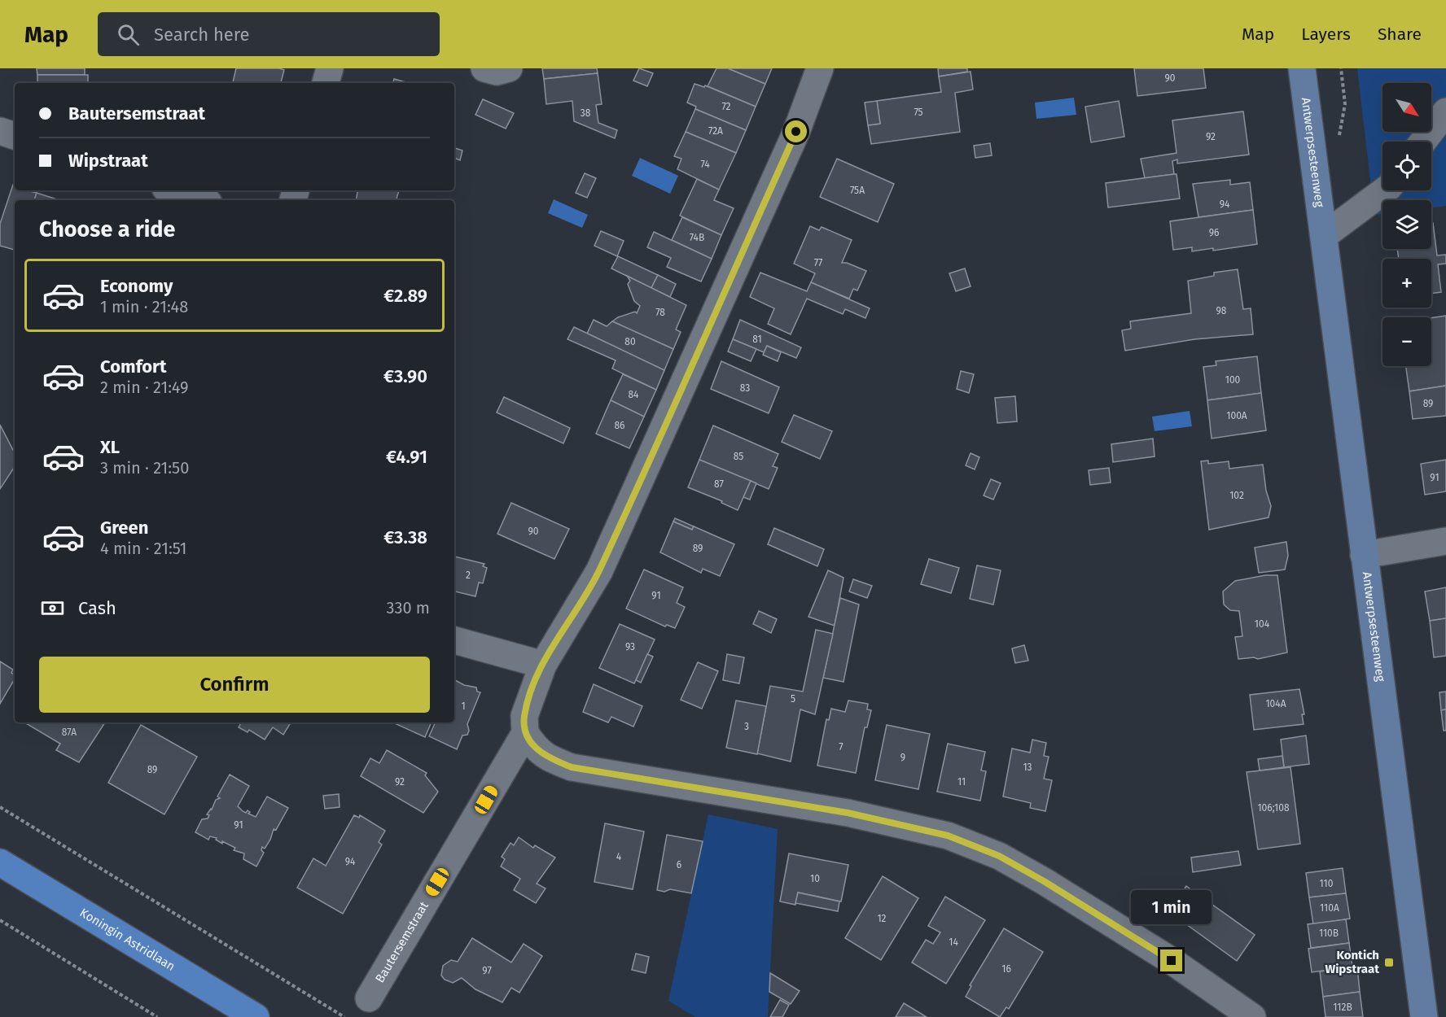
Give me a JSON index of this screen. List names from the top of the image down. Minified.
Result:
{"streets":{"main road":["Koningin Astridlaan"],"street":["Antwerpsesteenweg","Bautersemstraat"]},"places":{"transit":["Kontich Wipstraat"]},"house_numbers":["90","72","75","38","72A","92","74","75A","94","96","74B","77","98","78","81","80","100","83","84","89","100A","86","85","91","87","102","90","89","2","91","104","93","5","104A","1","3","87A","7","9","13","89","92","11","106;108","91","4","94","6","10","110","110A","12","110B","14","16","97","112B"],"north":"bottom right","page":{"header":"Map","search":"Search here","nav":["Map","Layers","Share"],"map_buttons":["+","−"],"banner":["Bautersemstraat","Wipstraat"],"heading":"Choose a ride","list":[{"name":"Economy","note":"1 min · 21:48","value":"€2.89"},{"name":"Comfort","note":"2 min · 21:49","value":"€3.90"},{"name":"XL","note":"3 min · 21:50","value":"€4.91"},{"name":"Green","note":"4 min · 21:51","value":"€3.38"}],"pay":["Cash","330 m"],"buttons":"Confirm","bubble":"1 min"}}
